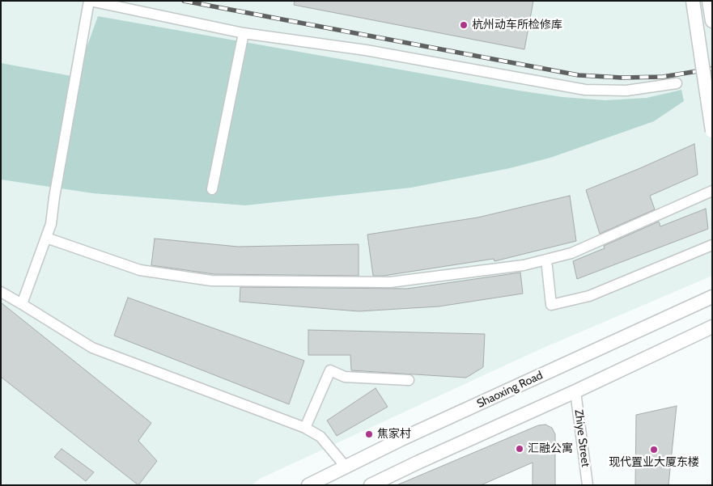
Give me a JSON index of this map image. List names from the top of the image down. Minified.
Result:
{"streets":{"main road":["Shaoxing Road"],"street":["Zhiye Street"]},"places":["杭州动车所检修库","焦家村","汇融公寓","现代置业大厦东楼"]}
